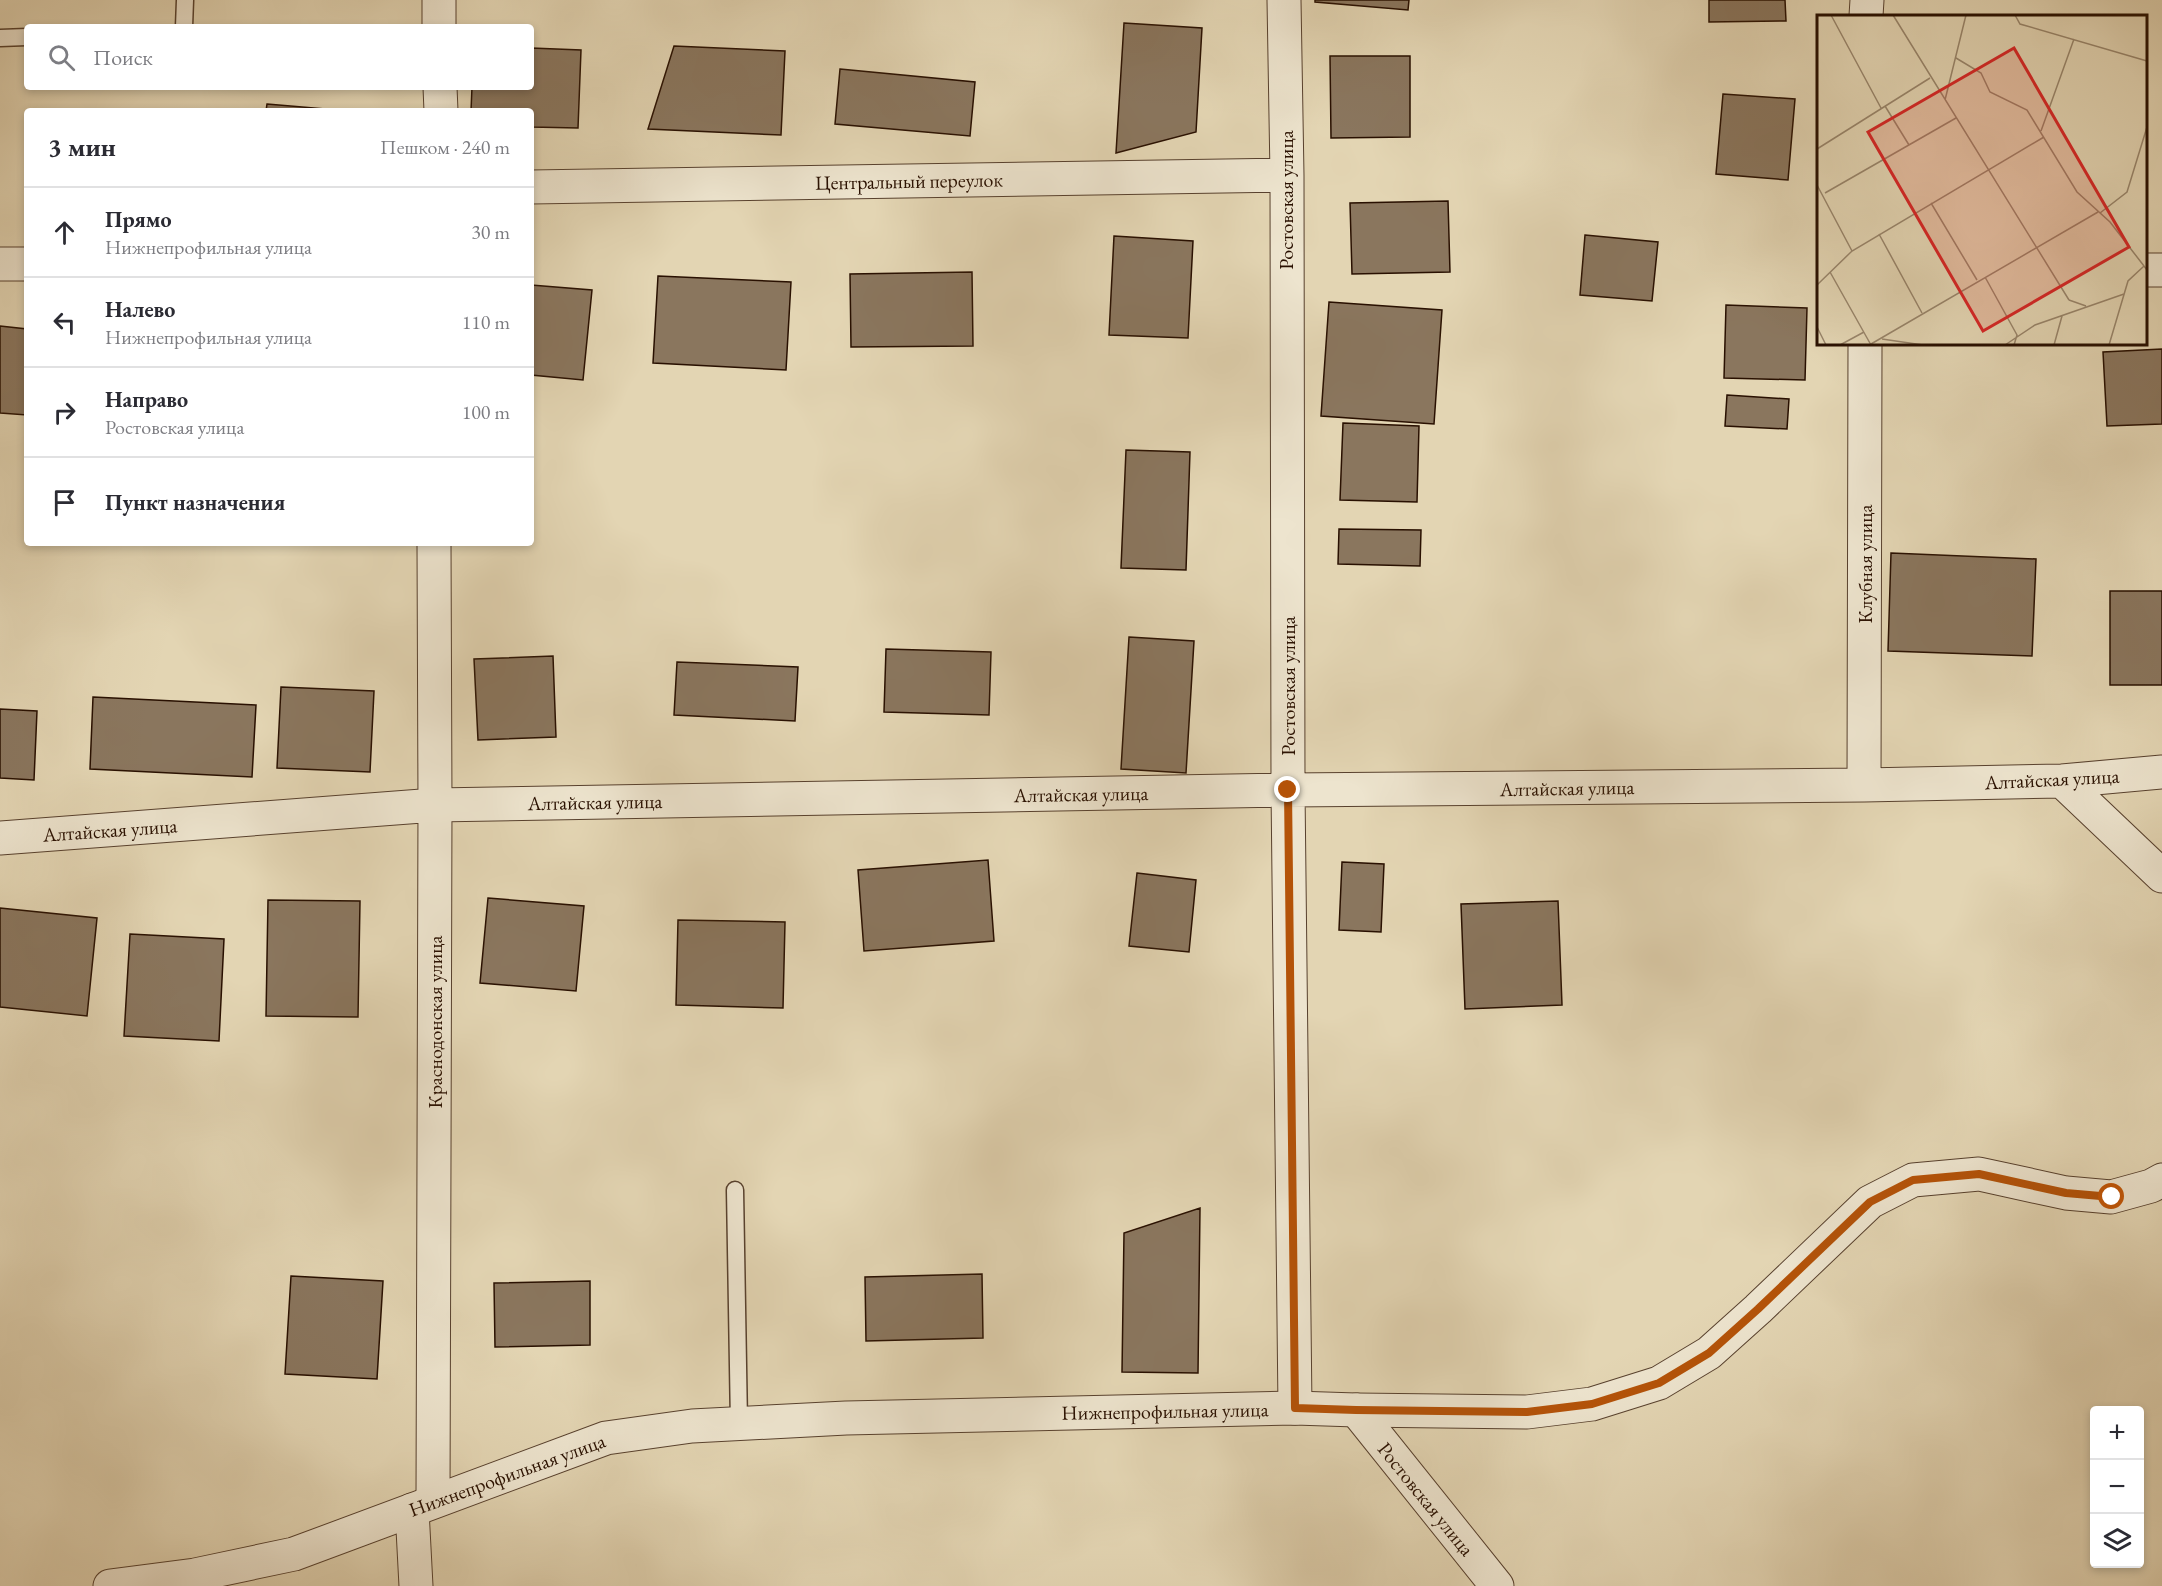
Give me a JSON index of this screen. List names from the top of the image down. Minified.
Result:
{"streets":{"street":["Центральный переулок","Ростовская улица","Клубная улица","Алтайская улица","Краснодонская улица","Нижнепрофильная улица"]},"crossings":[["Центральный переулок","Ростовская улица"],["Ростовская улица","Алтайская улица"],["Ростовская улица","Нижнепрофильная улица"],["Клубная улица","Алтайская улица"],["Алтайская улица","Краснодонская улица"],["Краснодонская улица","Нижнепрофильная улица"]],"page":{"search":"Поиск","heading":["3 мин","Пешком · 240 m"],"list":[["Прямо","Нижнепрофильная улица","30 m"],["Налево","Нижнепрофильная улица","110 m"],["Направо","Ростовская улица","100 m"],"Пункт назначения"],"map_buttons":["+","−"]}}
